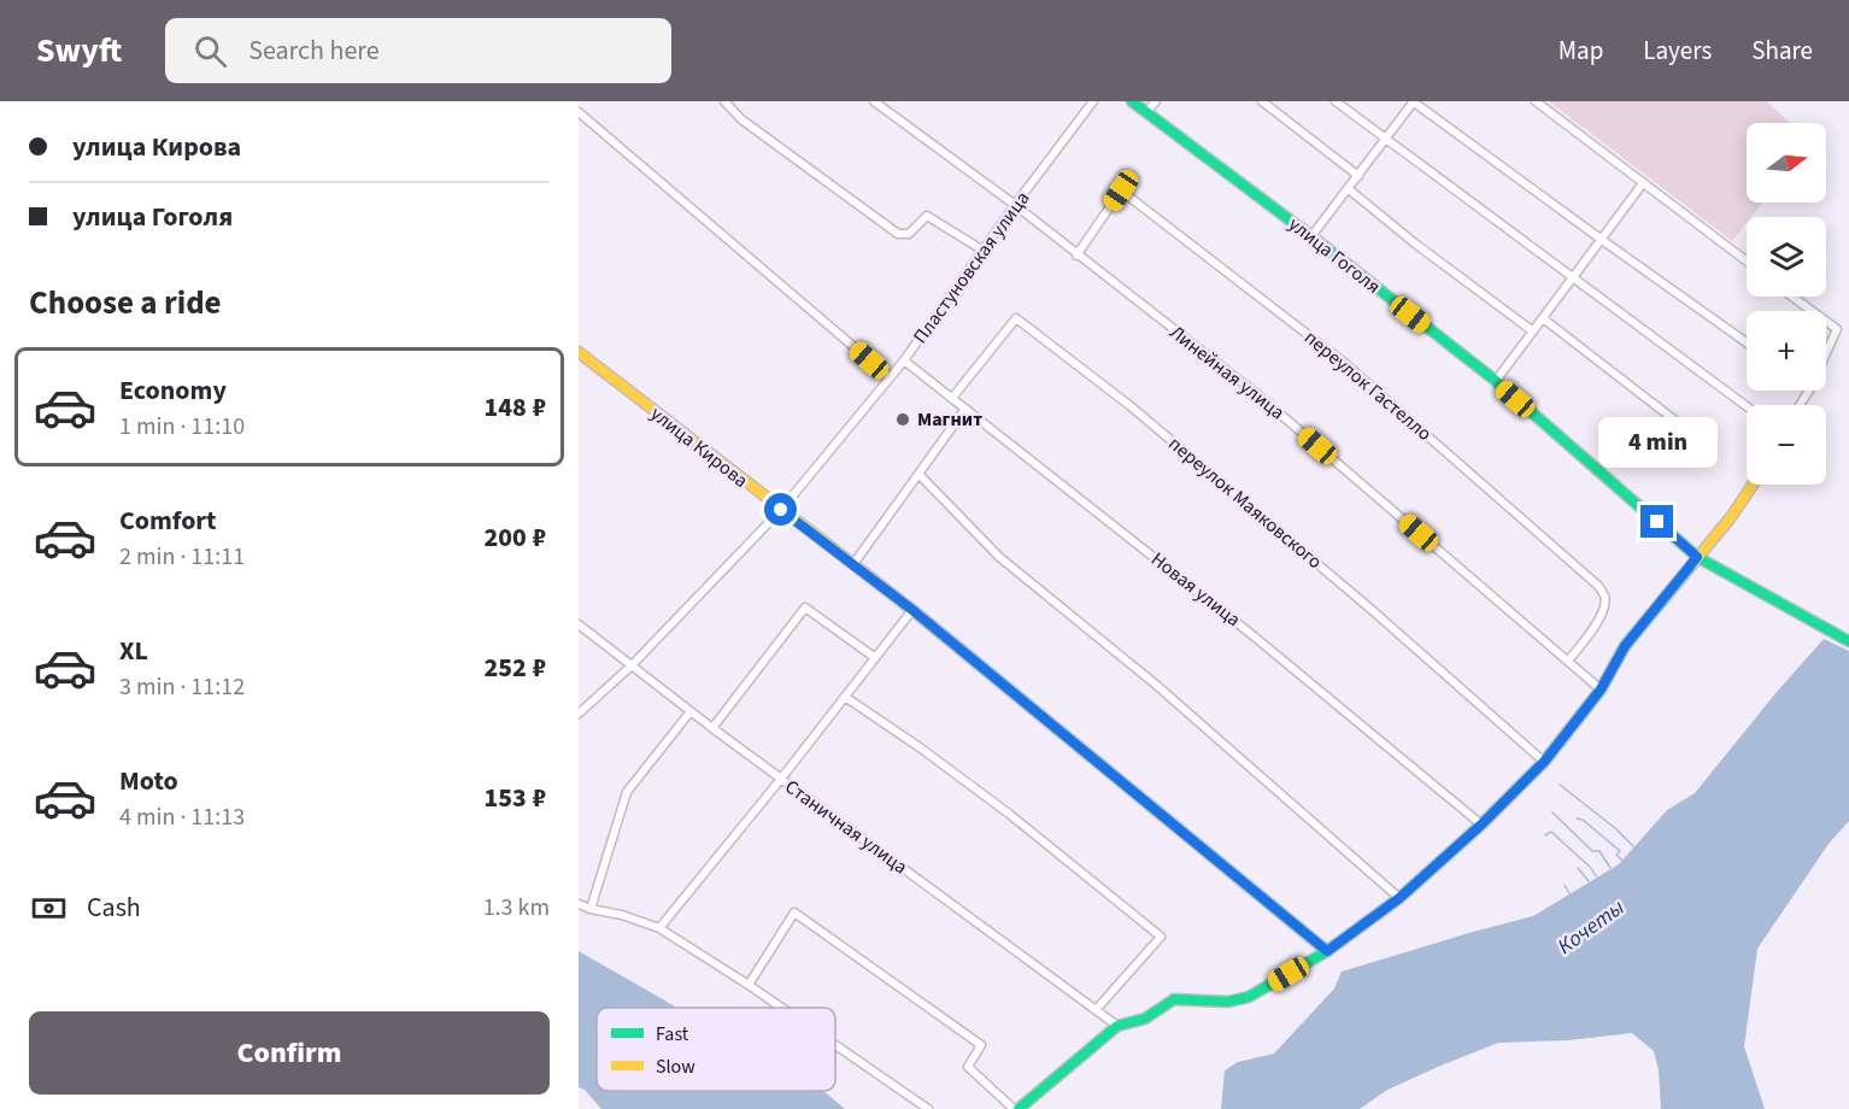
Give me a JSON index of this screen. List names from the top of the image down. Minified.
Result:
{"streets":{"street":["улица Гоголя","Пластуновская улица","Линейная улица","переулок Гастелло","улица Кирова","переулок Маяковского","Новая улица","Станичная улица"]},"crossings":[["Пластуновская улица","Линейная улица"],["Пластуновская улица","улица Кирова"],["Пластуновская улица","Новая улица"],["Пластуновская улица","Станичная улица"],["Линейная улица","переулок Гастелло"],["переулок Маяковского","Новая улица"]],"water":["Кочеты"],"places":["Магнит"],"legend":["Fast","Slow"],"north":"right","page":{"header":"Swyft","search":"Search here","nav":["Map","Layers","Share"],"banner":["улица Кирова","улица Гоголя"],"map_buttons":["+","−"],"heading":"Choose a ride","list":[{"name":"Economy","note":"1 min · 11:10","value":"148 ₽"},{"name":"Comfort","note":"2 min · 11:11","value":"200 ₽"},{"name":"XL","note":"3 min · 11:12","value":"252 ₽"},{"name":"Moto","note":"4 min · 11:13","value":"153 ₽"}],"bubble":"4 min","pay":["Cash","1.3 km"],"buttons":"Confirm"}}
